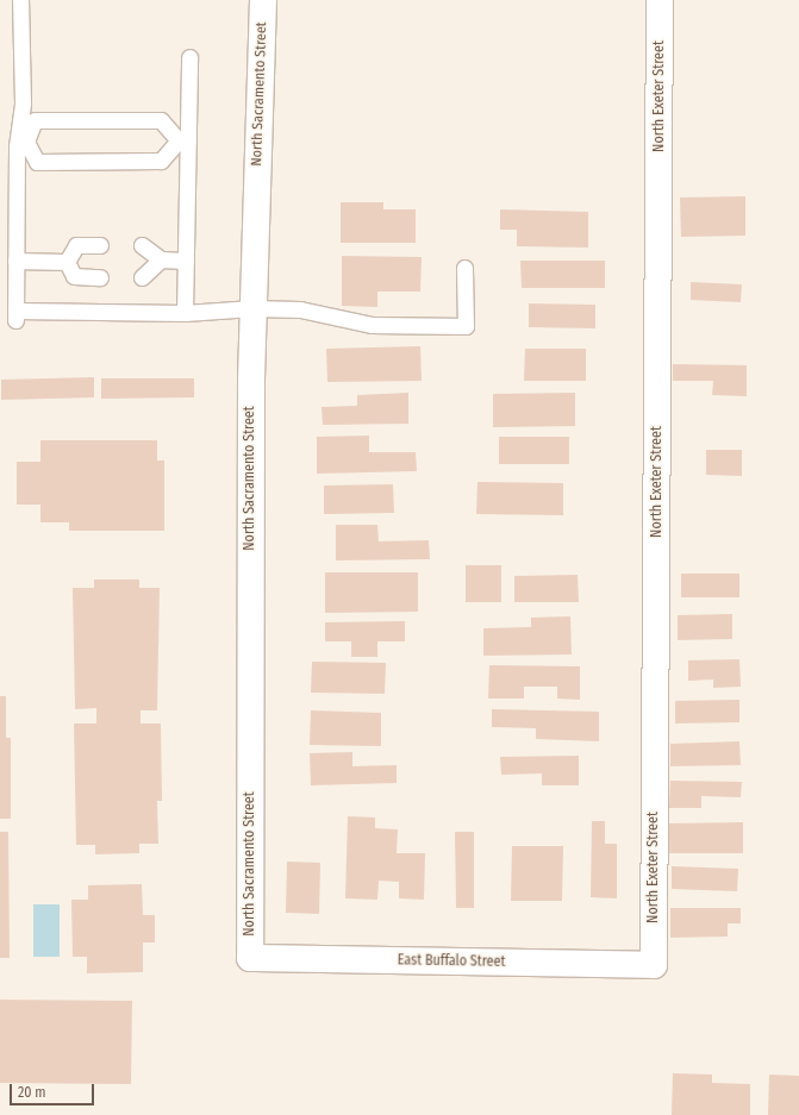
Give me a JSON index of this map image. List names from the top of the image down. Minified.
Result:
{"streets":{"street":["North Sacramento Street","North Exeter Street","East Buffalo Street"]},"crossings":[["North Sacramento Street","East Buffalo Street"],["North Exeter Street","East Buffalo Street"]],"scale_bar":"20 m"}
